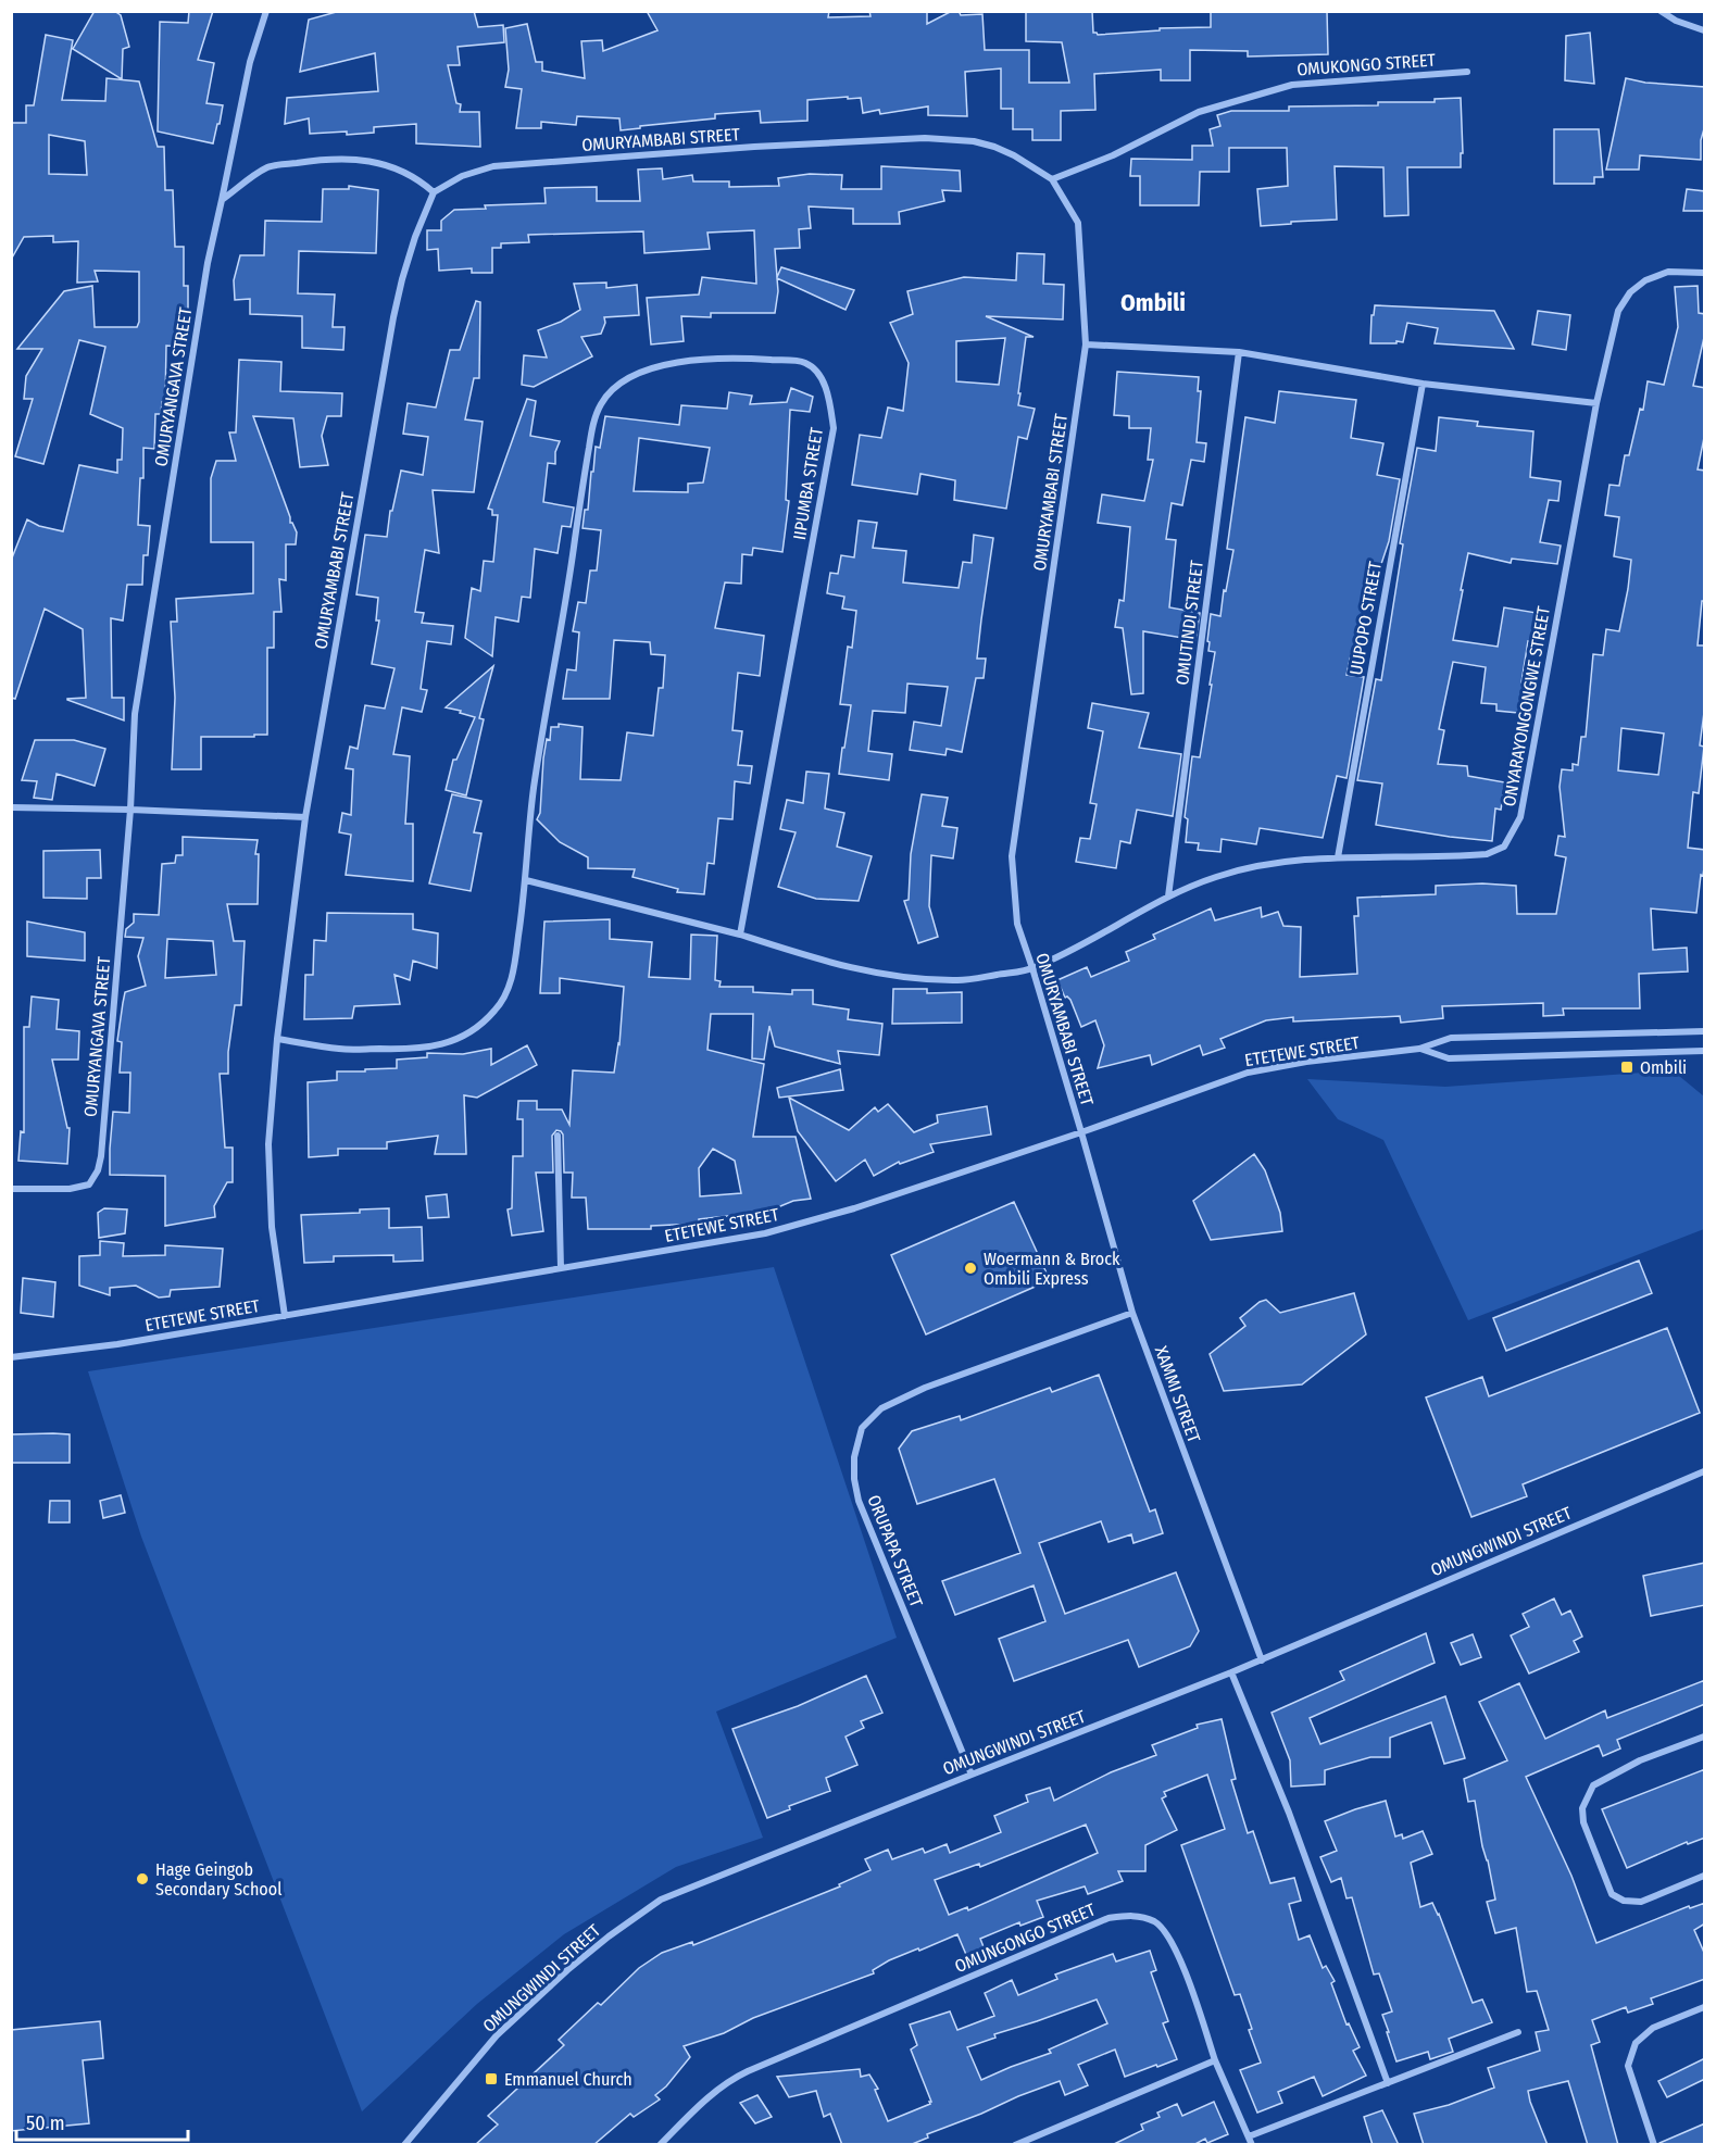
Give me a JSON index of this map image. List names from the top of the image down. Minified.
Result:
{"streets":{"street":["OMUKONGO STREET","OMURYAMBABI STREET","OMURYANGAVA STREET","IIPUMBA STREET","UUPOPO STREET","OMUTINDI STREET","ONYARAYONGONGWE STREET","ETETEWE STREET","XAMMI STREET","OMUNGWINDI STREET","ORUPAPA STREET","OMUNGONGO STREET"]},"crossings":[["OMUKONGO STREET","OMURYAMBABI STREET"],["OMURYAMBABI STREET","IIPUMBA STREET"],["OMURYAMBABI STREET","ONYARAYONGONGWE STREET"],["OMURYAMBABI STREET","ETETEWE STREET"],["OMURYAMBABI STREET","XAMMI STREET"],["IIPUMBA STREET","ONYARAYONGONGWE STREET"],["UUPOPO STREET","ONYARAYONGONGWE STREET"],["OMUTINDI STREET","ONYARAYONGONGWE STREET"],["ETETEWE STREET","XAMMI STREET"],["XAMMI STREET","OMUNGWINDI STREET"],["XAMMI STREET","ORUPAPA STREET"],["OMUNGWINDI STREET","ORUPAPA STREET"]],"districts":["Ombili"],"places":{"transit":["Ombili","Emmanuel Church"],"other":["Woermann & Brock Ombili Express","Hage Geingob Secondary School"]},"scale_bar":"50 m"}
